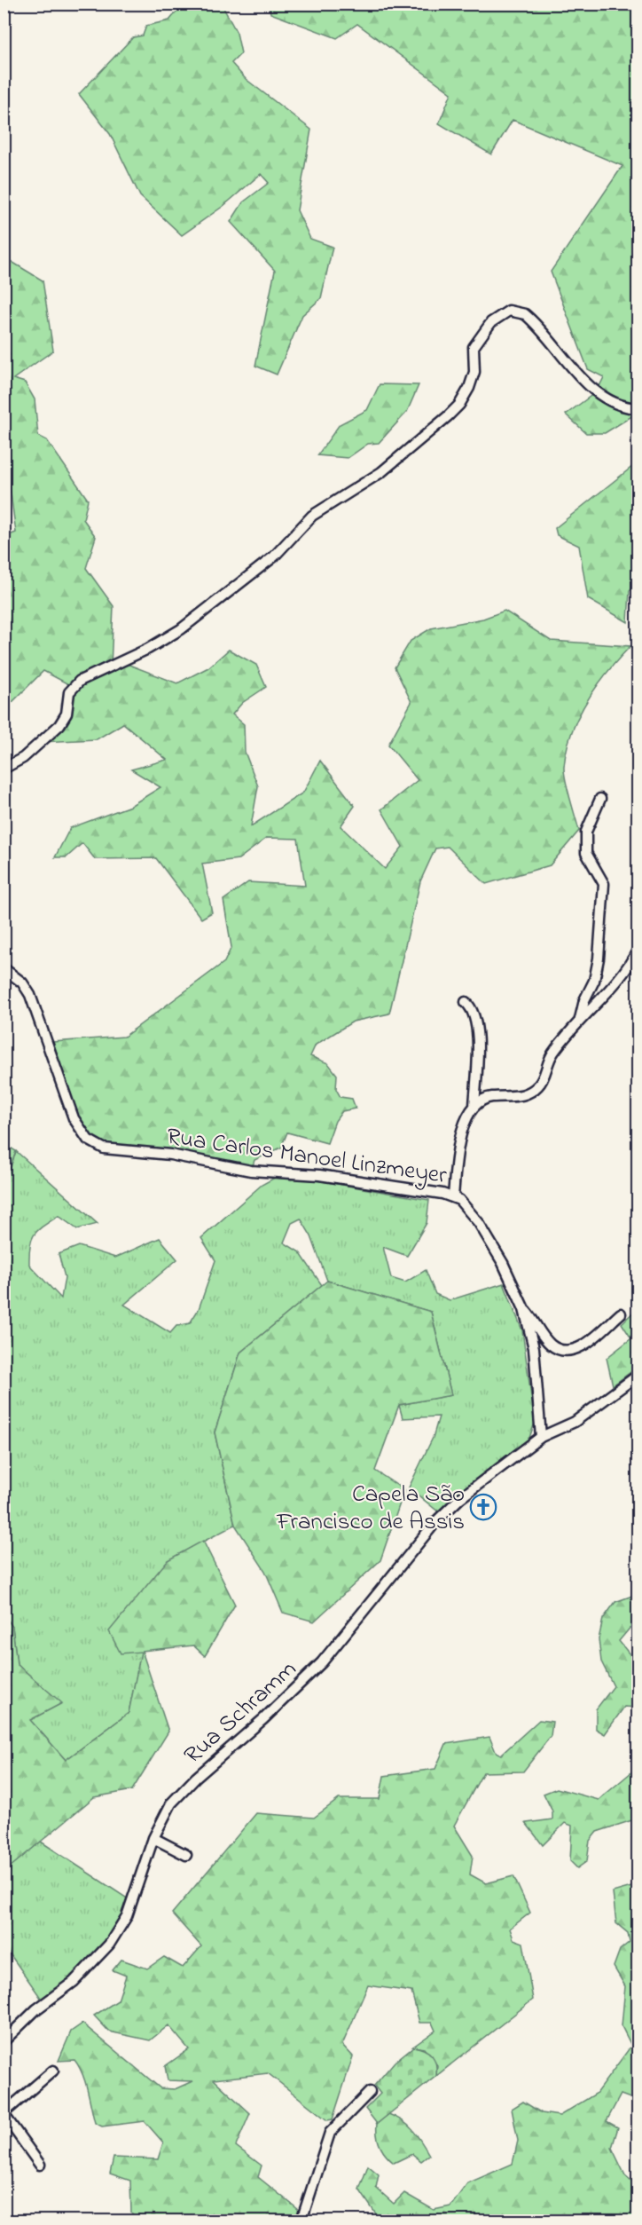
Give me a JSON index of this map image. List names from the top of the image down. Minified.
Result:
{"streets":{"street":["Rua Carlos Manoel Linzmeyer","Rua Schramm"]},"crossings":[["Rua Carlos Manoel Linzmeyer","Rua Schramm"]],"places":{"church":["Capela São Francisco de Assis"]}}
